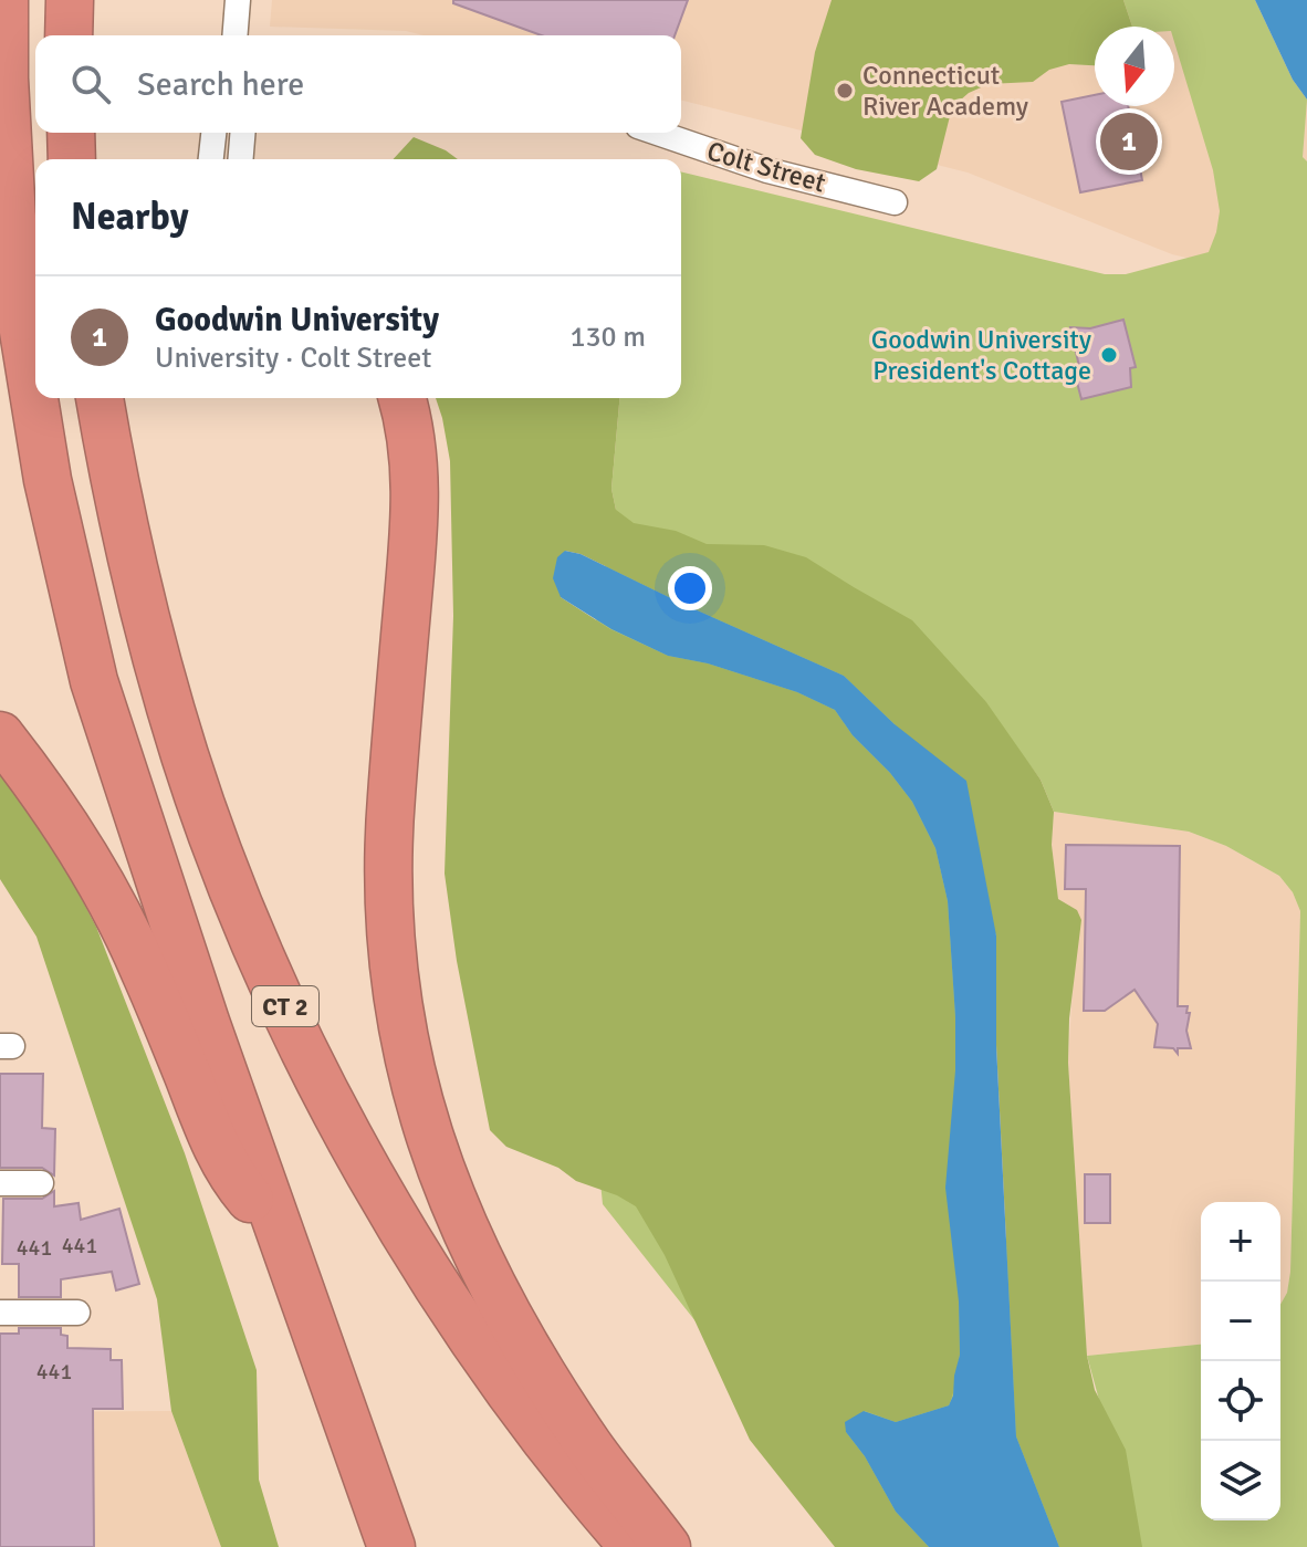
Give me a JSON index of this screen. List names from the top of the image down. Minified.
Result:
{"streets":{"highway":["CT 2"],"street":["Colt Street"]},"places":["Connecticut River Academy","Goodwin University President's Cottage"],"house_numbers":["441","441","441"],"north":"bottom","page":{"search":"Search here","pins":"1","heading":"Nearby","list":[{"mark":"1","name":"Goodwin University","note":"University · Colt Street","value":"130 m"}],"map_buttons":["+","−"]}}
